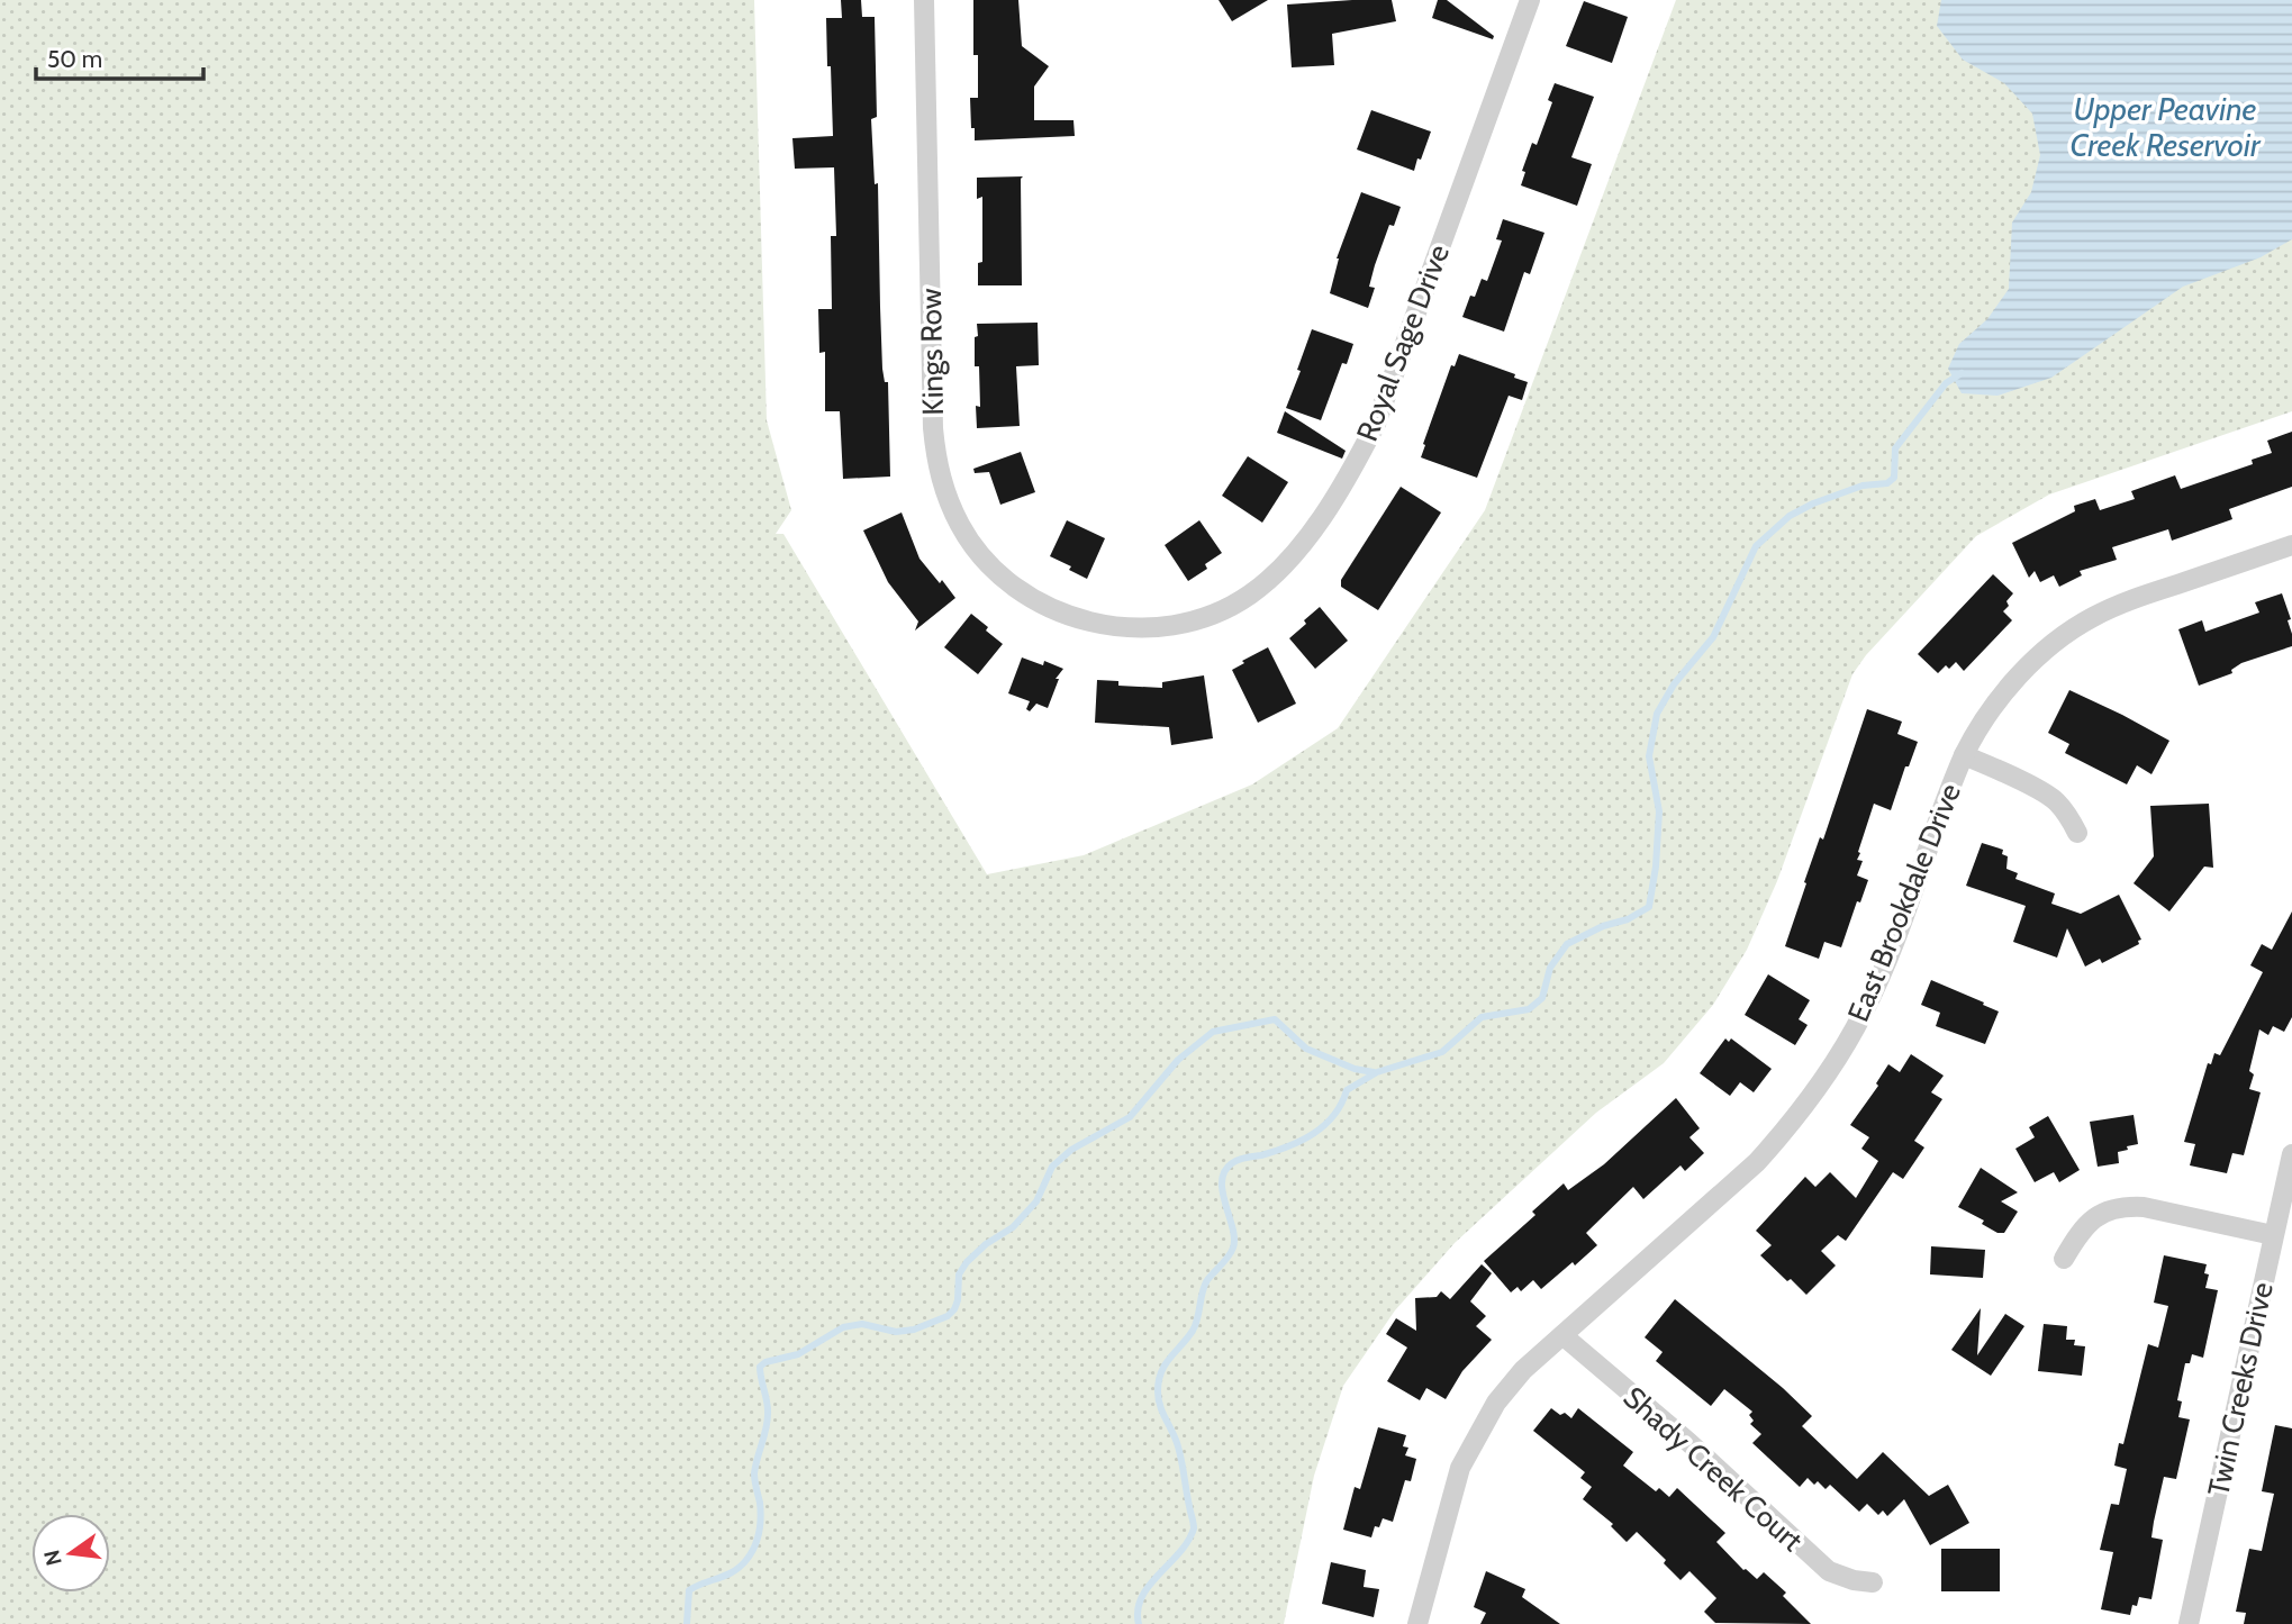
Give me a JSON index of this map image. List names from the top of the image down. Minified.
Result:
{"streets":{"street":["Royal Sage Drive","Kings Row","East Brookdale Drive","Twin Creeks Drive","Shady Creek Court"]},"crossings":[["Royal Sage Drive","Kings Row"],["East Brookdale Drive","Shady Creek Court"]],"water":["Upper Peavine Creek Reservoir"],"scale_bar":"50 m","north":"left"}
